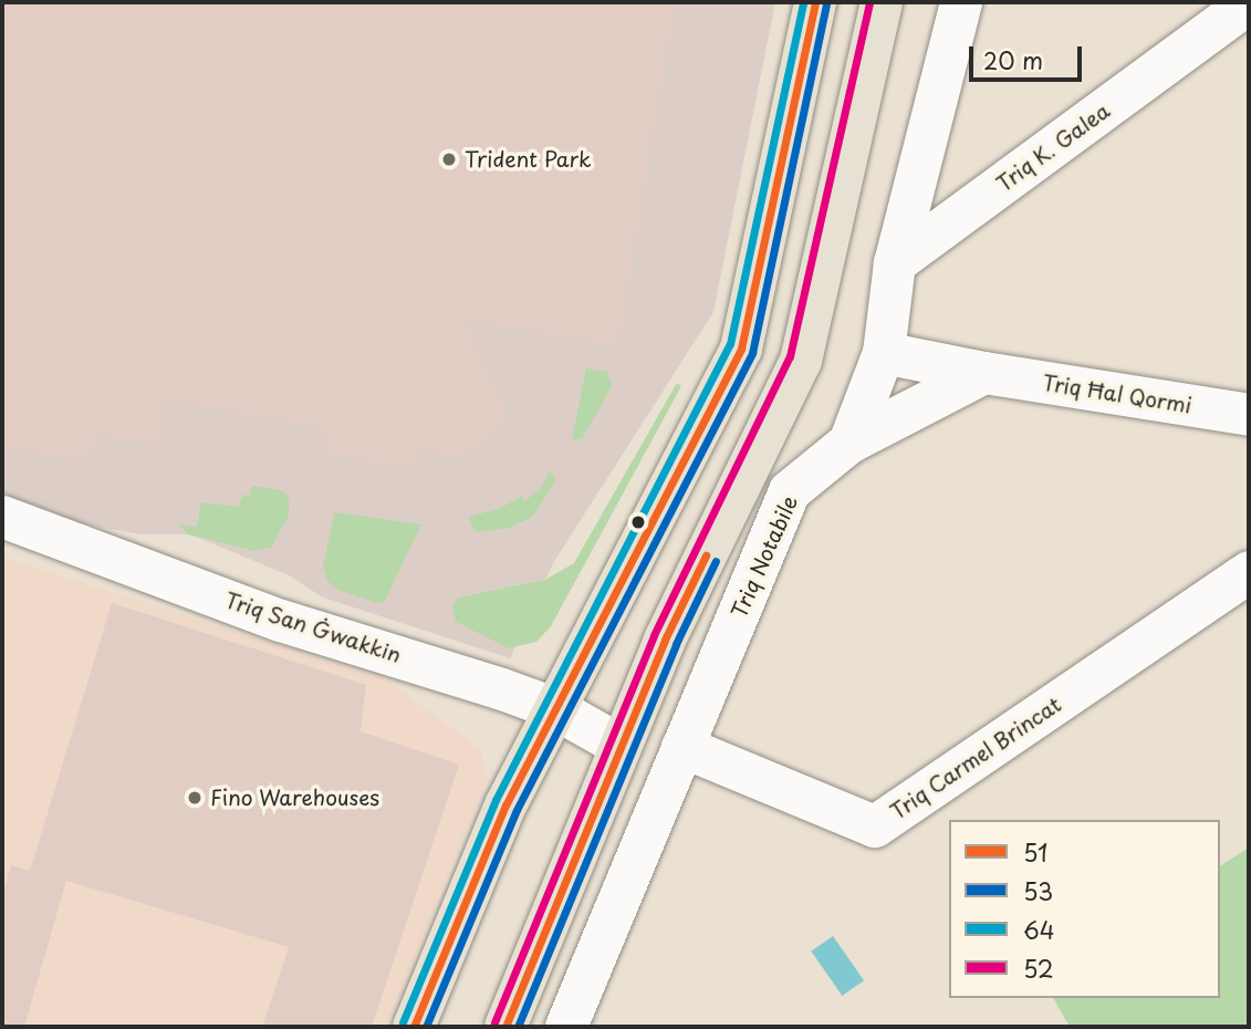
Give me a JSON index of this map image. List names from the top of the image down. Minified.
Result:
{"streets":{"street":["Triq K. Galea","Triq Ħal Qormi","Triq Notabile","Triq San Ġwakkin","Triq Carmel Brincat"]},"crossings":[["Triq K. Galea","Triq Notabile"],["Triq Ħal Qormi","Triq Notabile"],["Triq Notabile","Triq Carmel Brincat"]],"places":["Trident Park","Fino Warehouses"],"lines":["transit line 51","transit line 64","transit line 52","transit line 53"],"legend":["51","53","64","52"],"scale_bar":"20 m"}
